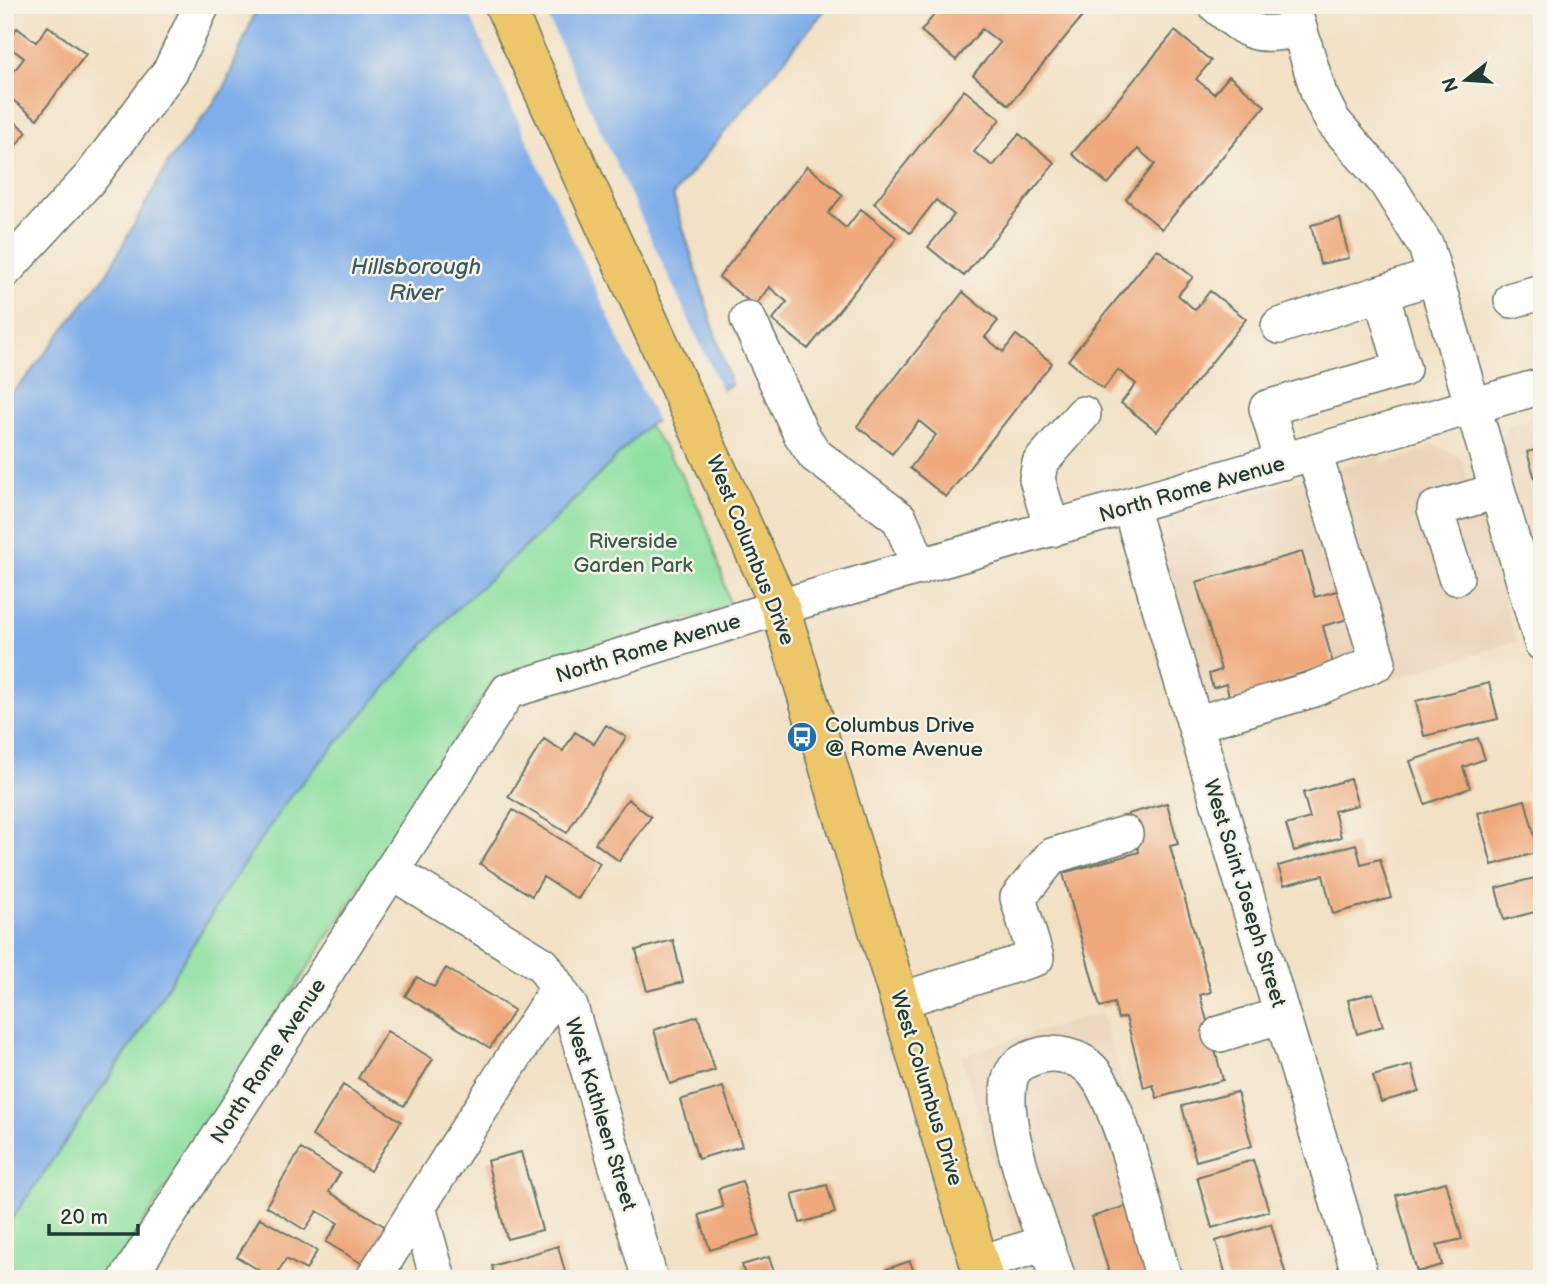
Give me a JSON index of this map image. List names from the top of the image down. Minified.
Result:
{"streets":{"main road":["West Columbus Drive"],"street":["North Rome Avenue","West Saint Joseph Street","West Kathleen Street"]},"crossings":[["North Rome Avenue","West Columbus Drive"],["North Rome Avenue","West Saint Joseph Street"],["North Rome Avenue","West Kathleen Street"]],"water":["Hillsborough River"],"parks":["Riverside Garden Park"],"places":{"bus stop":["Columbus Drive @ Rome Avenue"]},"scale_bar":"20 m","north":"left"}
